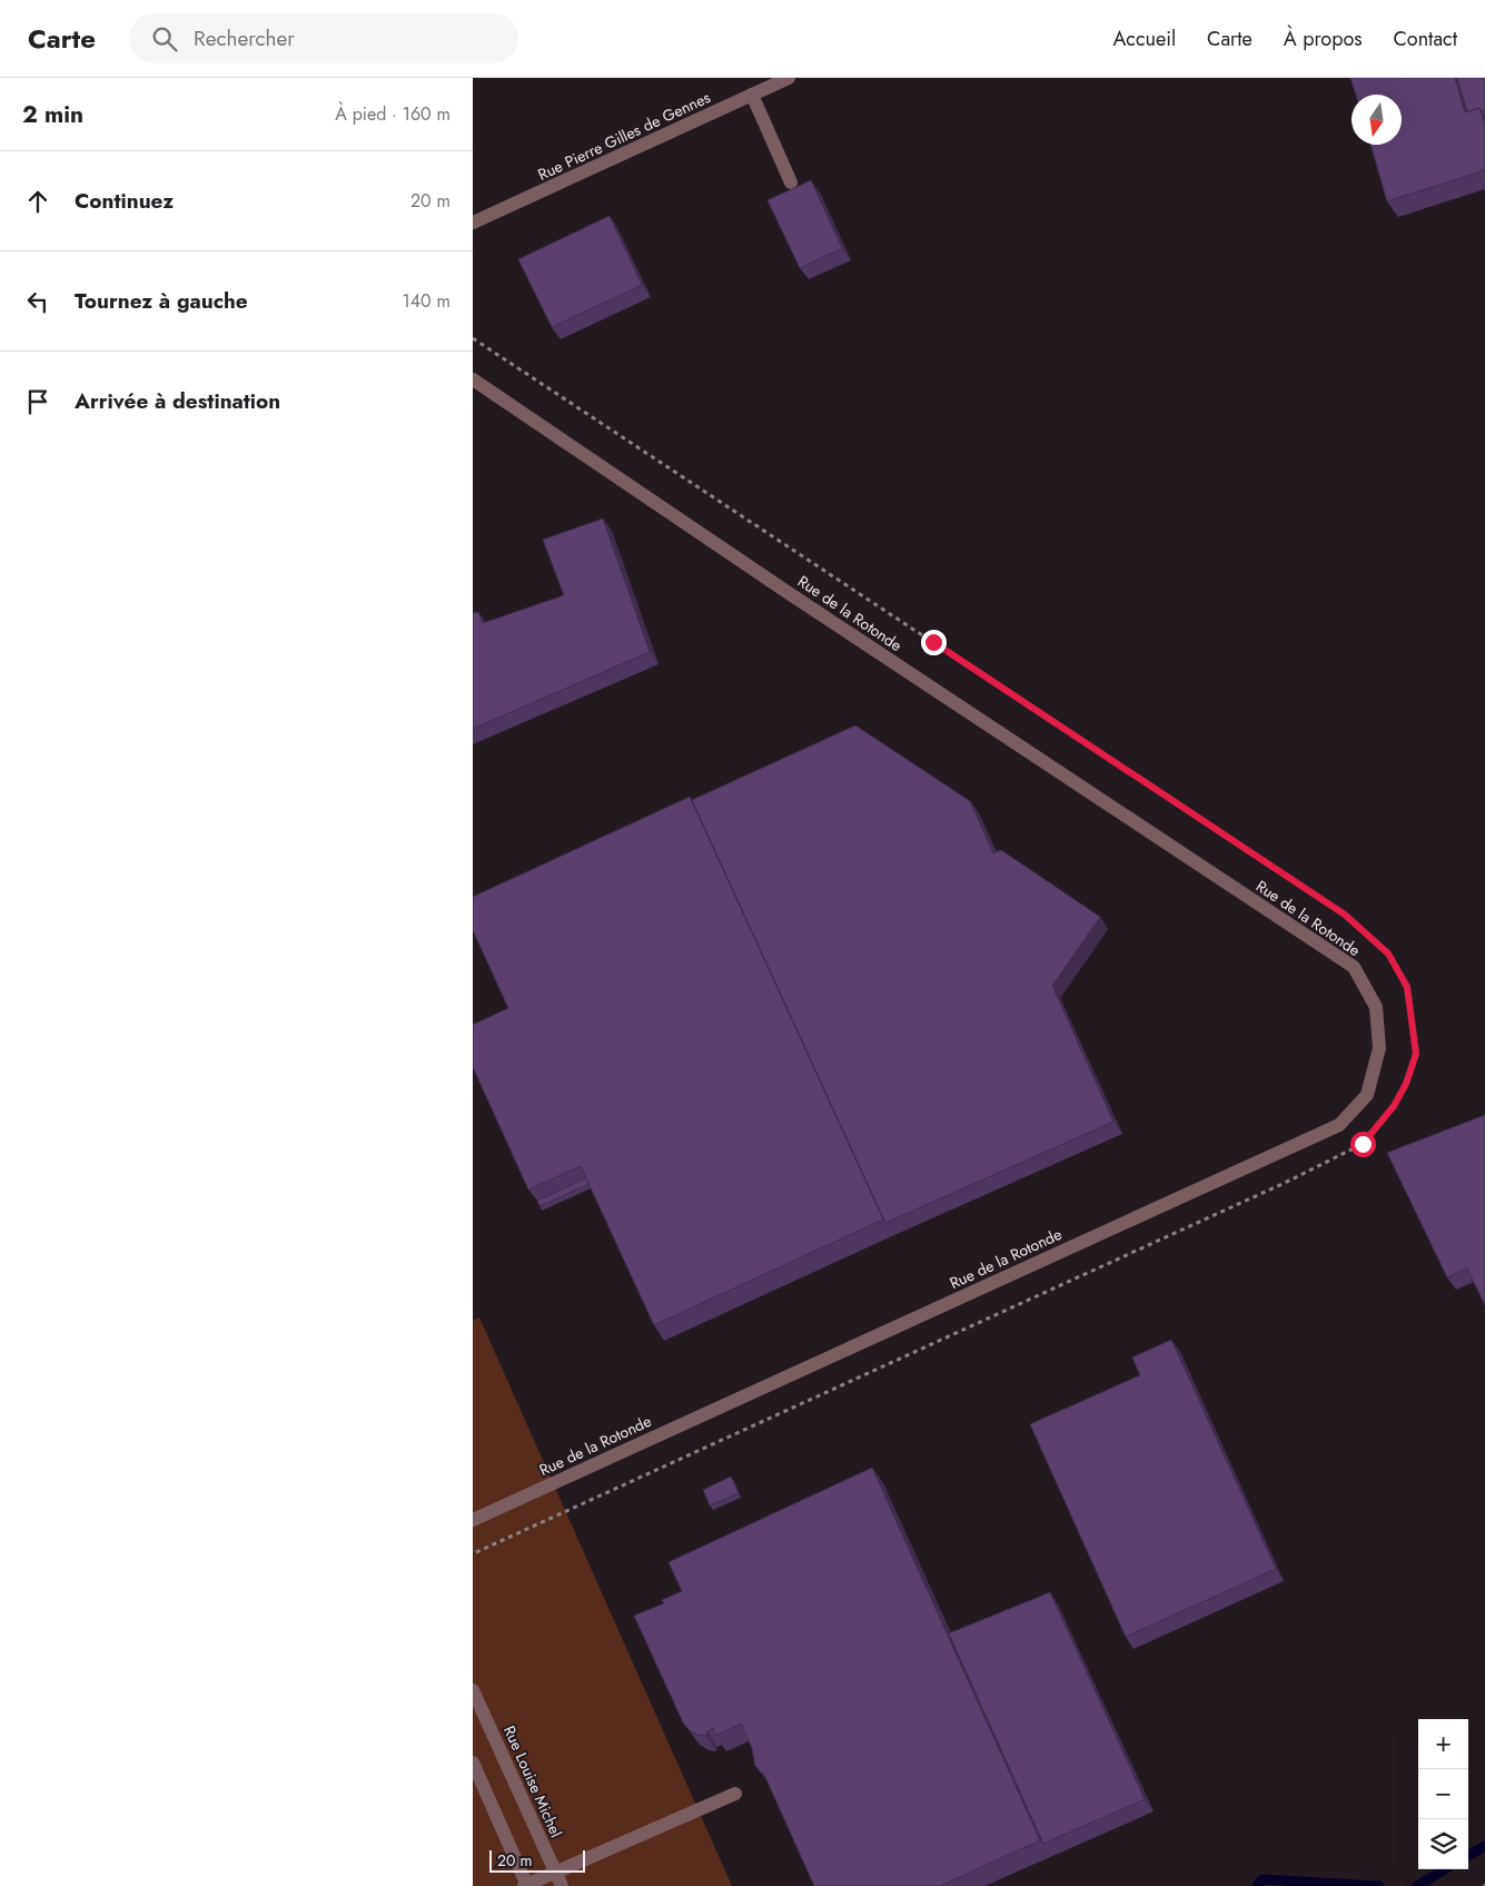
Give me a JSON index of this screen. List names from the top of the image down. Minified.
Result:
{"streets":{"street":["Rue Pierre Gilles de Gennes","Rue de la Rotonde","Rue Louise Michel"]},"scale_bar":"20 m","north":"bottom","page":{"header":"Carte","search":"Rechercher","nav":["Accueil","Carte","À propos","Contact"],"heading":["2 min","À pied · 160 m"],"list":[["Continuez","20 m"],["Tournez à gauche","140 m"],"Arrivée à destination"],"map_buttons":["+","−"],"scale":"20 m"}}
